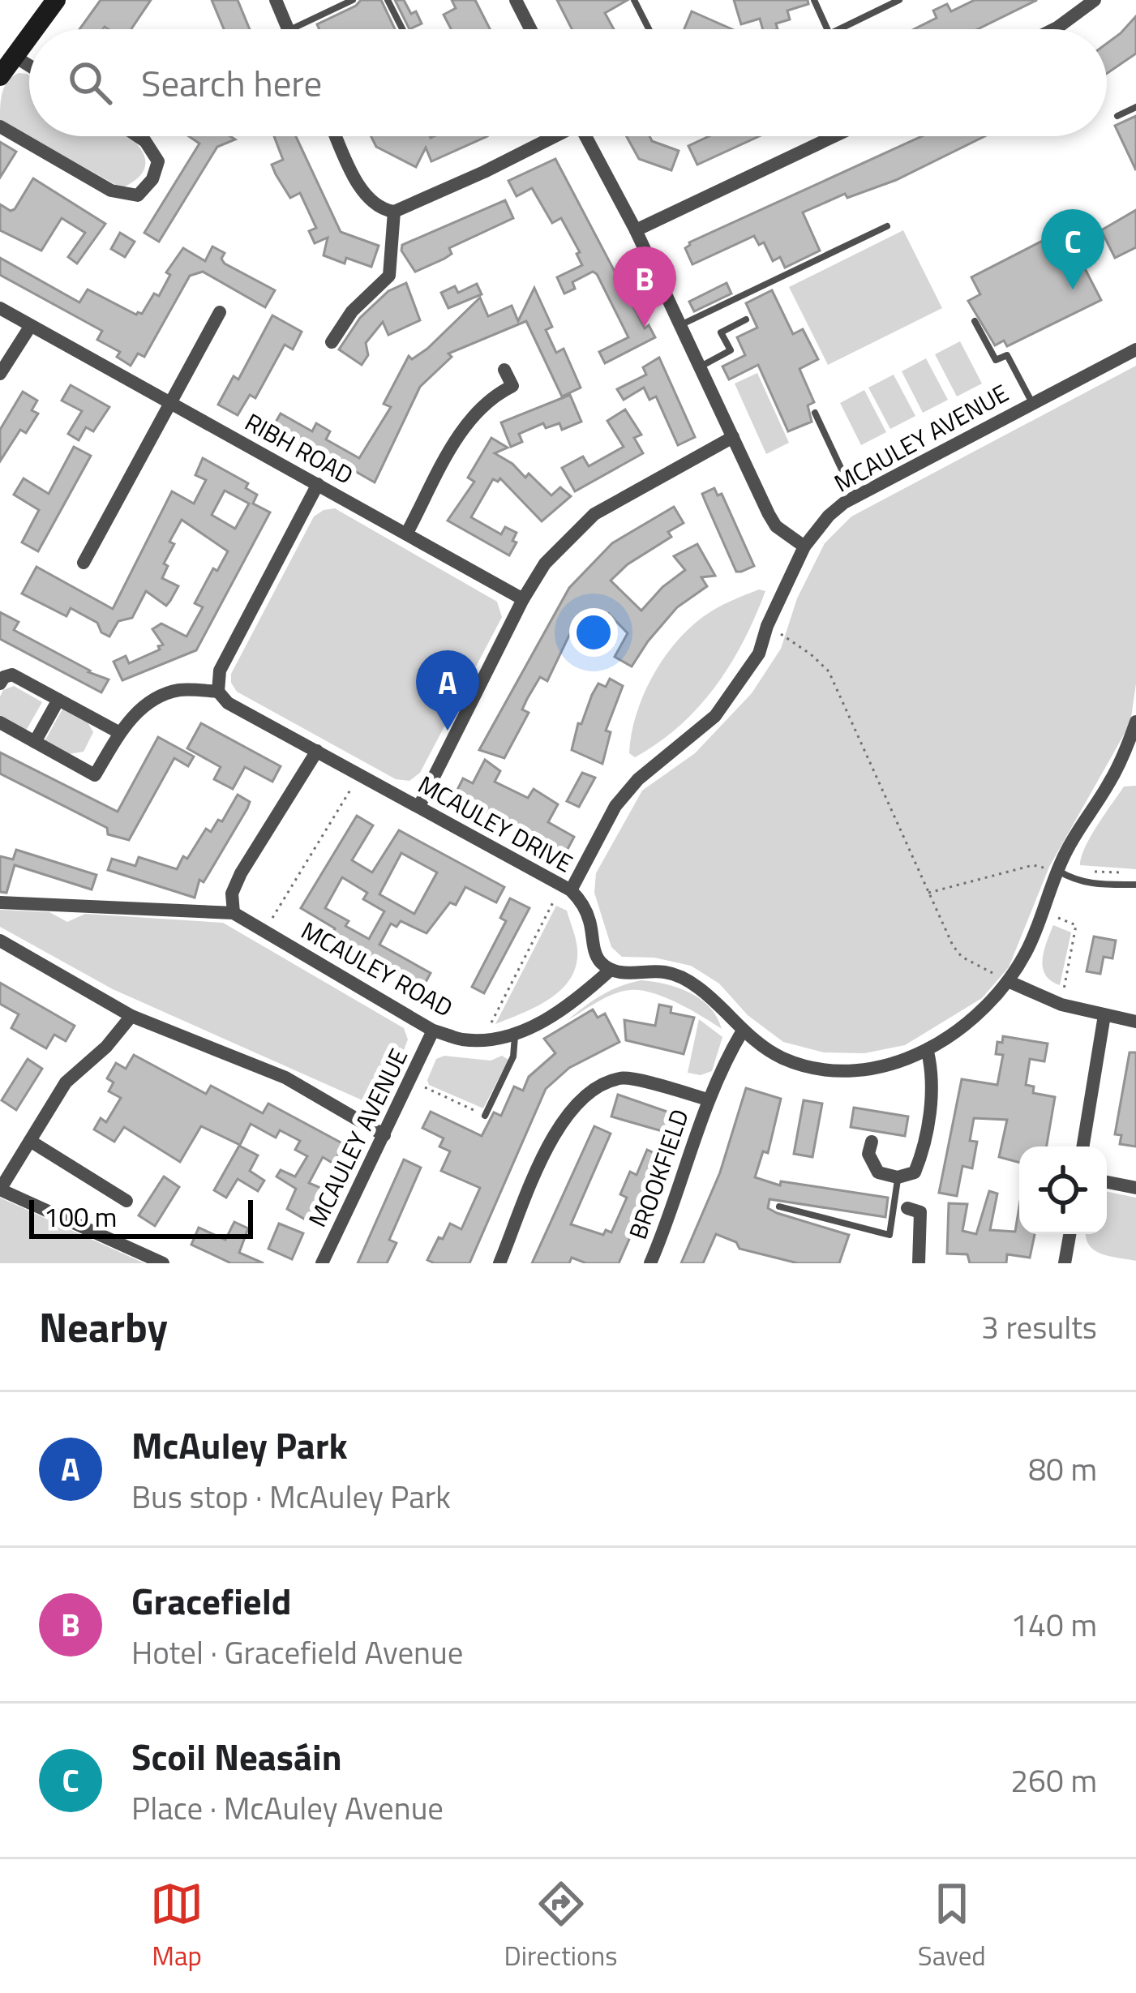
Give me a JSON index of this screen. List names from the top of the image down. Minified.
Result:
{"streets":{"street":["MCAULEY AVENUE","RIBH ROAD","MCAULEY DRIVE","MCAULEY ROAD","BROOKFIELD"]},"crossings":[["MCAULEY AVENUE","MCAULEY DRIVE"],["MCAULEY AVENUE","MCAULEY ROAD"],["MCAULEY DRIVE","MCAULEY ROAD"]],"scale_bar":"100 m","page":{"search":"Search here","pins":["C","B","A"],"scale":"100 m","heading":["Nearby","3 results"],"list":[{"mark":"A","name":"McAuley Park","note":"Bus stop · McAuley Park","value":"80 m"},{"mark":"B","name":"Gracefield","note":"Hotel · Gracefield Avenue","value":"140 m"},{"mark":"C","name":"Scoil Neasáin","note":"Place · McAuley Avenue","value":"260 m"}],"nav":["Map","Directions","Saved"]}}
